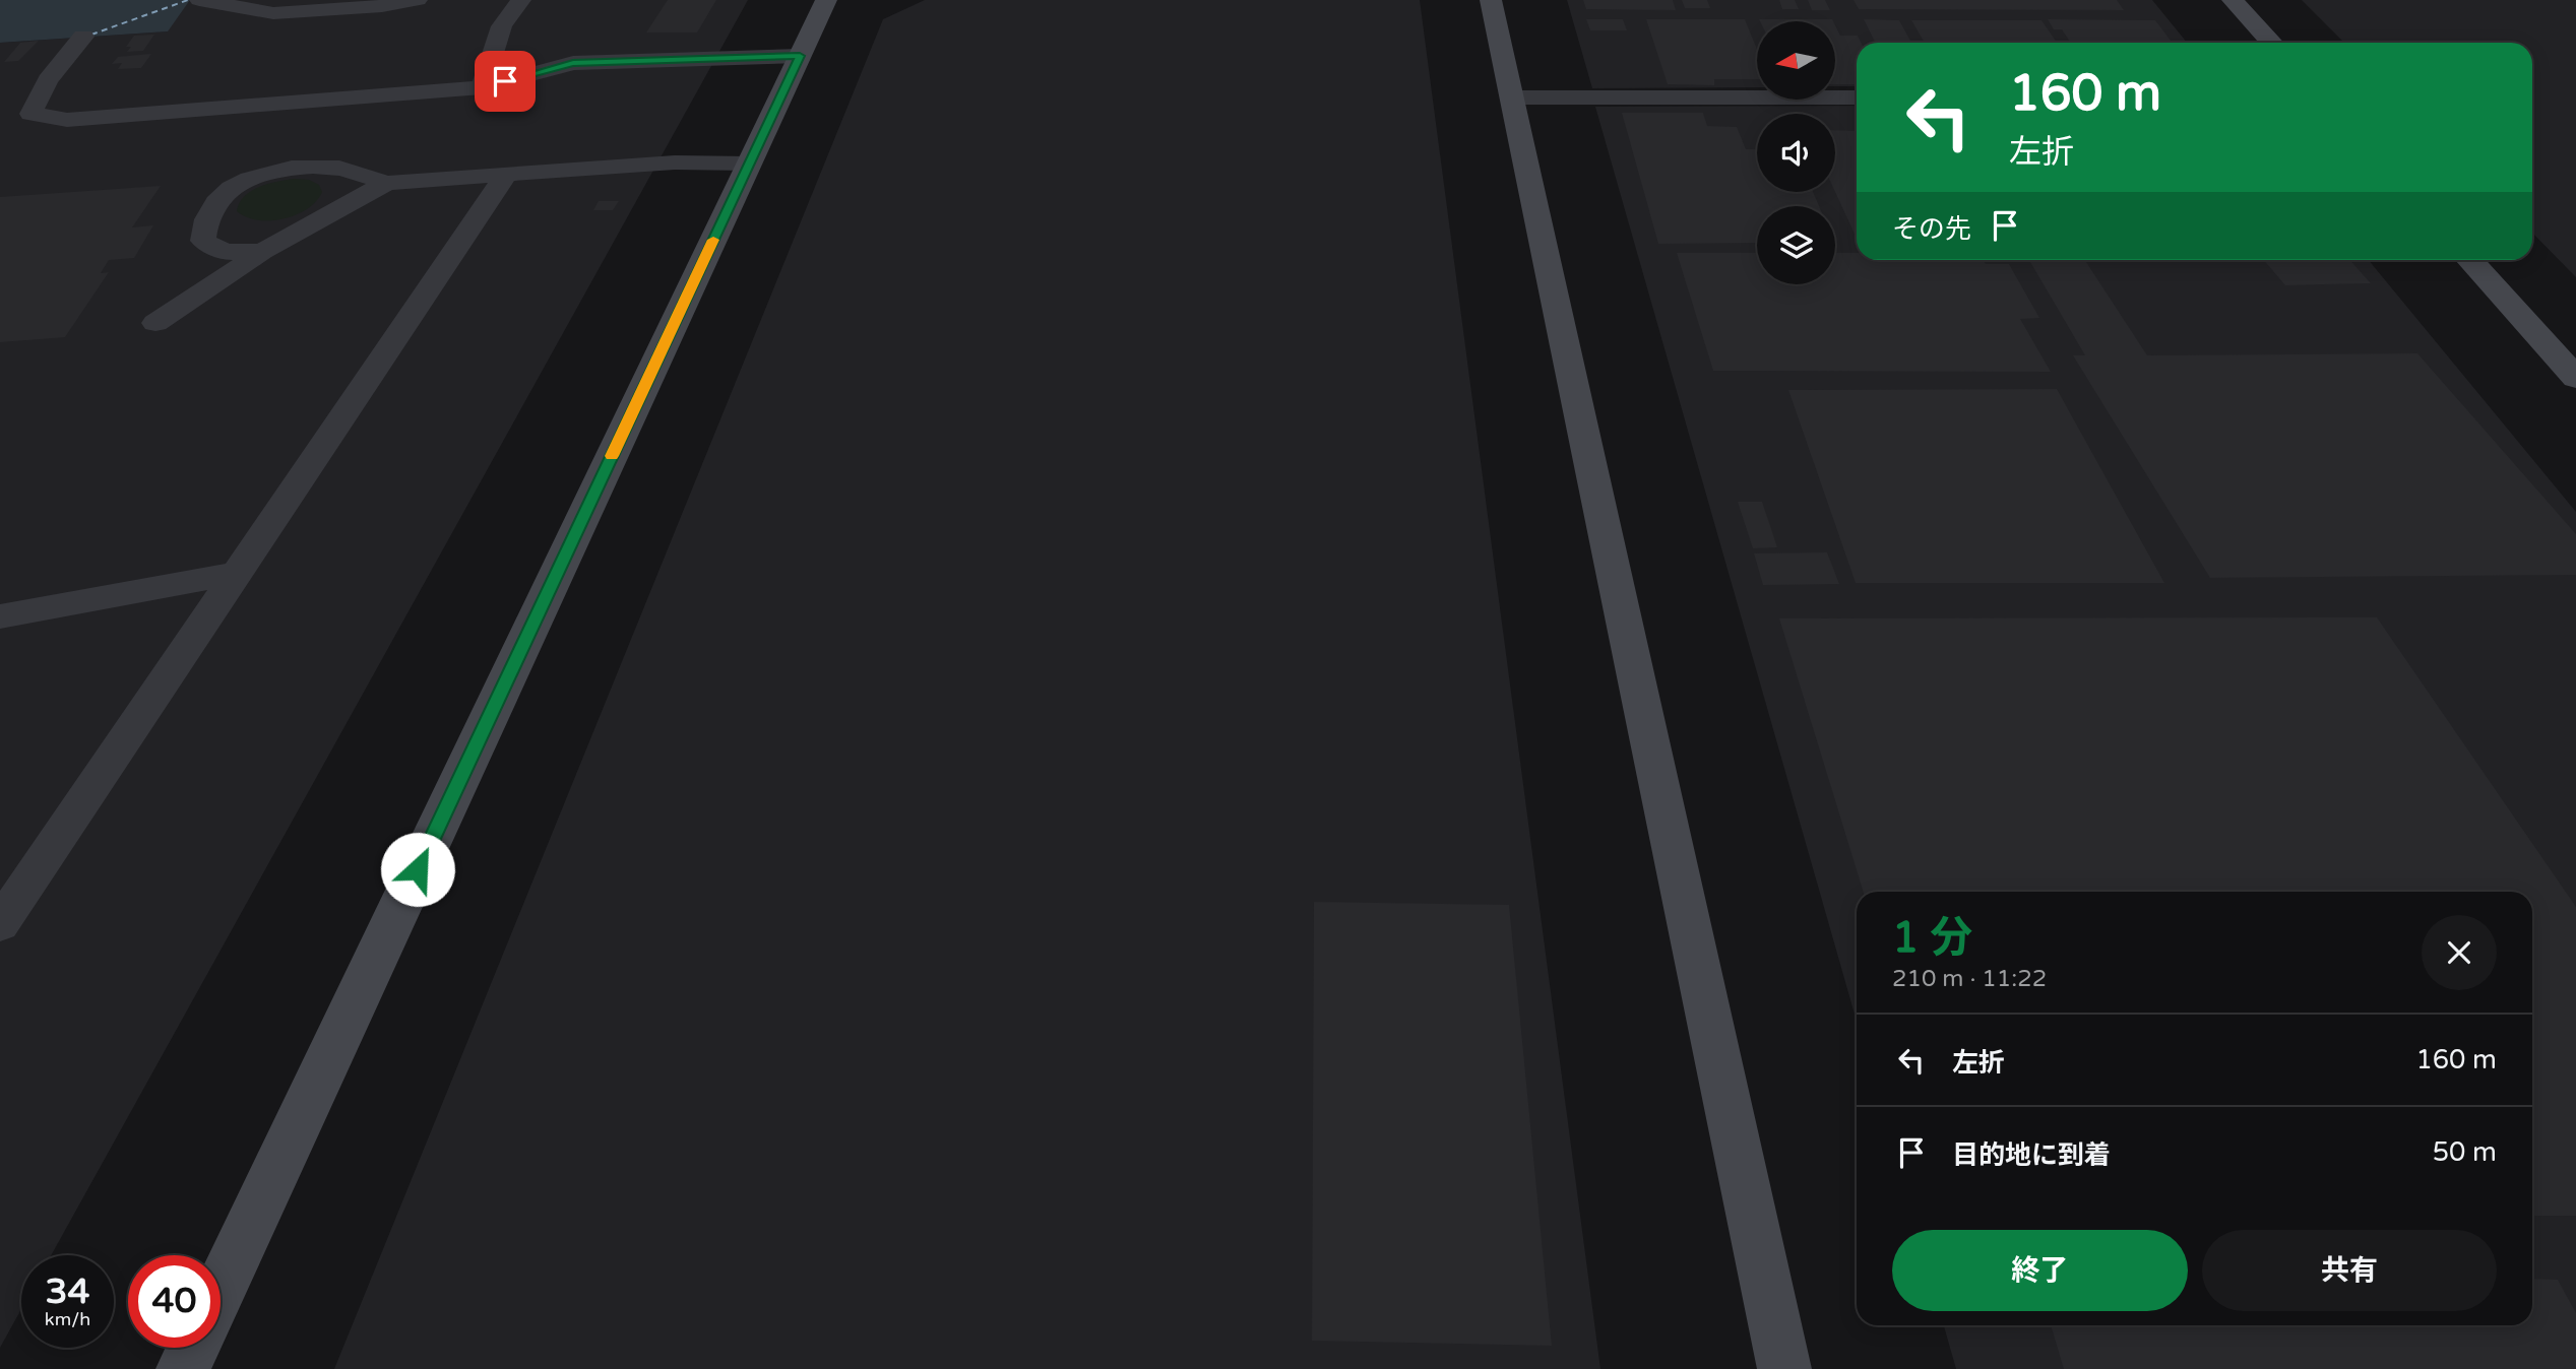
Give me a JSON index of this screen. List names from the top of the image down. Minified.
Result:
{"north":"left","page":{"turn":["160 m","左折"],"then":"その先","heading":["1 分","210 m · 11:22"],"list":[{"name":"左折","value":"160 m"},{"name":"目的地に到着","value":"50 m"}],"buttons":["終了","共有"],"speed":"34 km/h","limit":"40"}}
